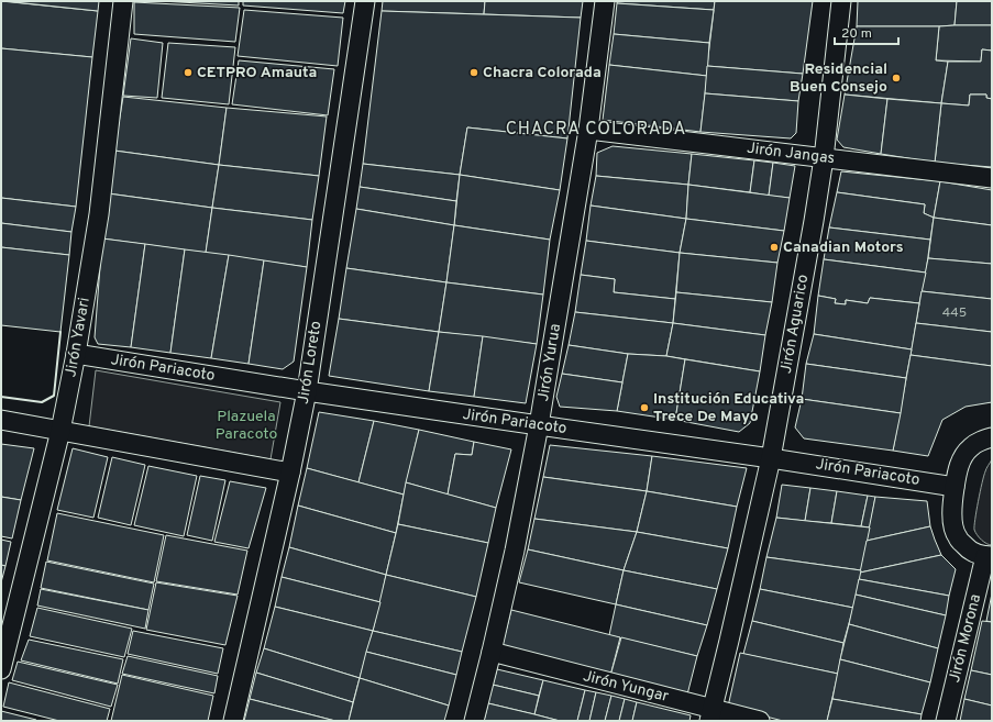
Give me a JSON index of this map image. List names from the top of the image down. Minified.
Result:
{"streets":{"street":["Jirón Jangas","Jirón Aguarico","Jirón Yavari","Jirón Loreto","Jirón Yurua","Jirón Pariacoto","Jirón Morona","Jirón Yungar"]},"crossings":[["Jirón Jangas","Jirón Aguarico"],["Jirón Jangas","Jirón Yurua"],["Jirón Aguarico","Jirón Pariacoto"],["Jirón Aguarico","Jirón Yungar"],["Jirón Yavari","Jirón Pariacoto"],["Jirón Loreto","Jirón Pariacoto"],["Jirón Yurua","Jirón Pariacoto"],["Jirón Yurua","Jirón Yungar"]],"districts":["CHACRA COLORADA"],"parks":["Plazuela Paracoto"],"places":["CETPRO Amauta","Chacra Colorada","Residencial Buen Consejo","Canadian Motors","Institución Educativa Trece De Mayo"],"house_numbers":["445"],"scale_bar":"20 m"}
